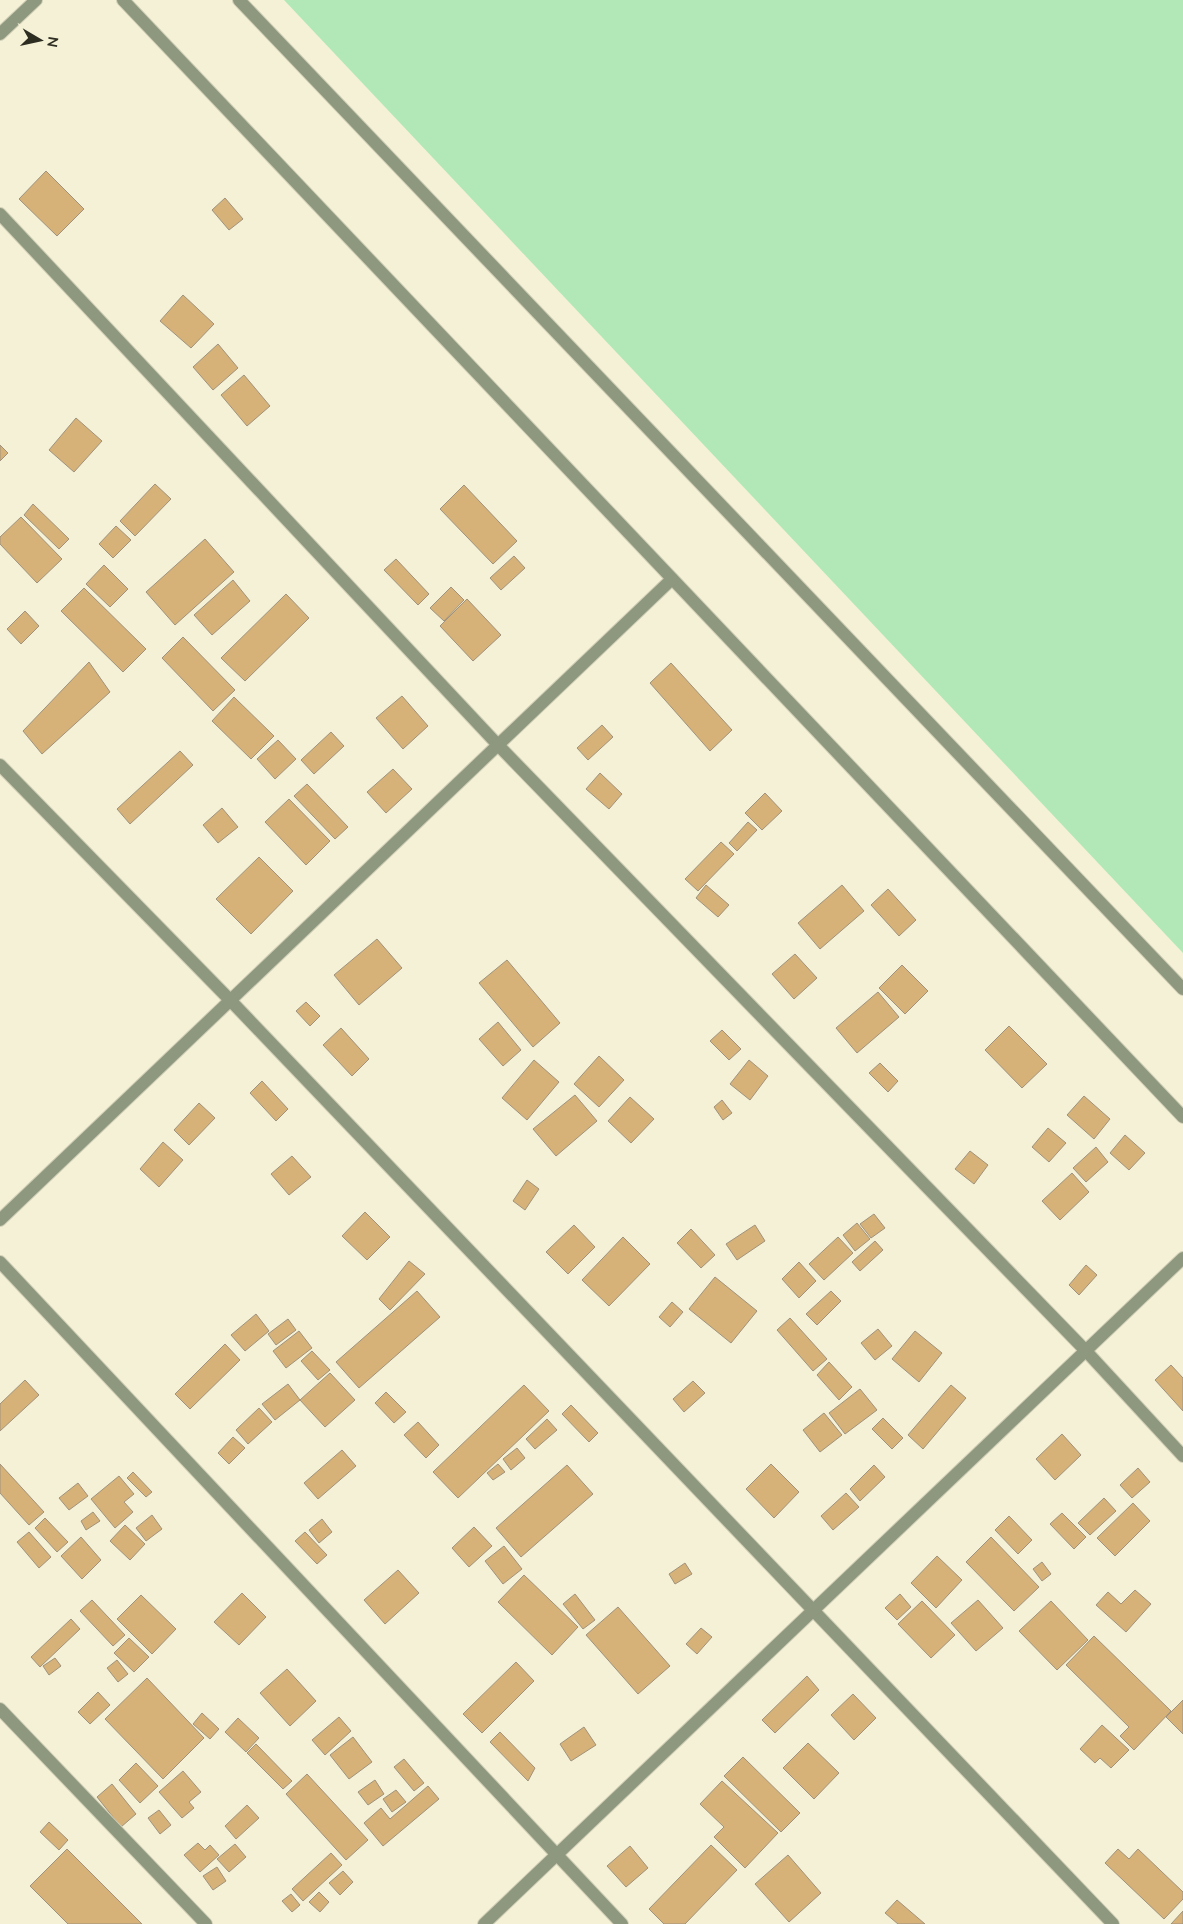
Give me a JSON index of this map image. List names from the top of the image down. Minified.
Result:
{"north":"right"}
